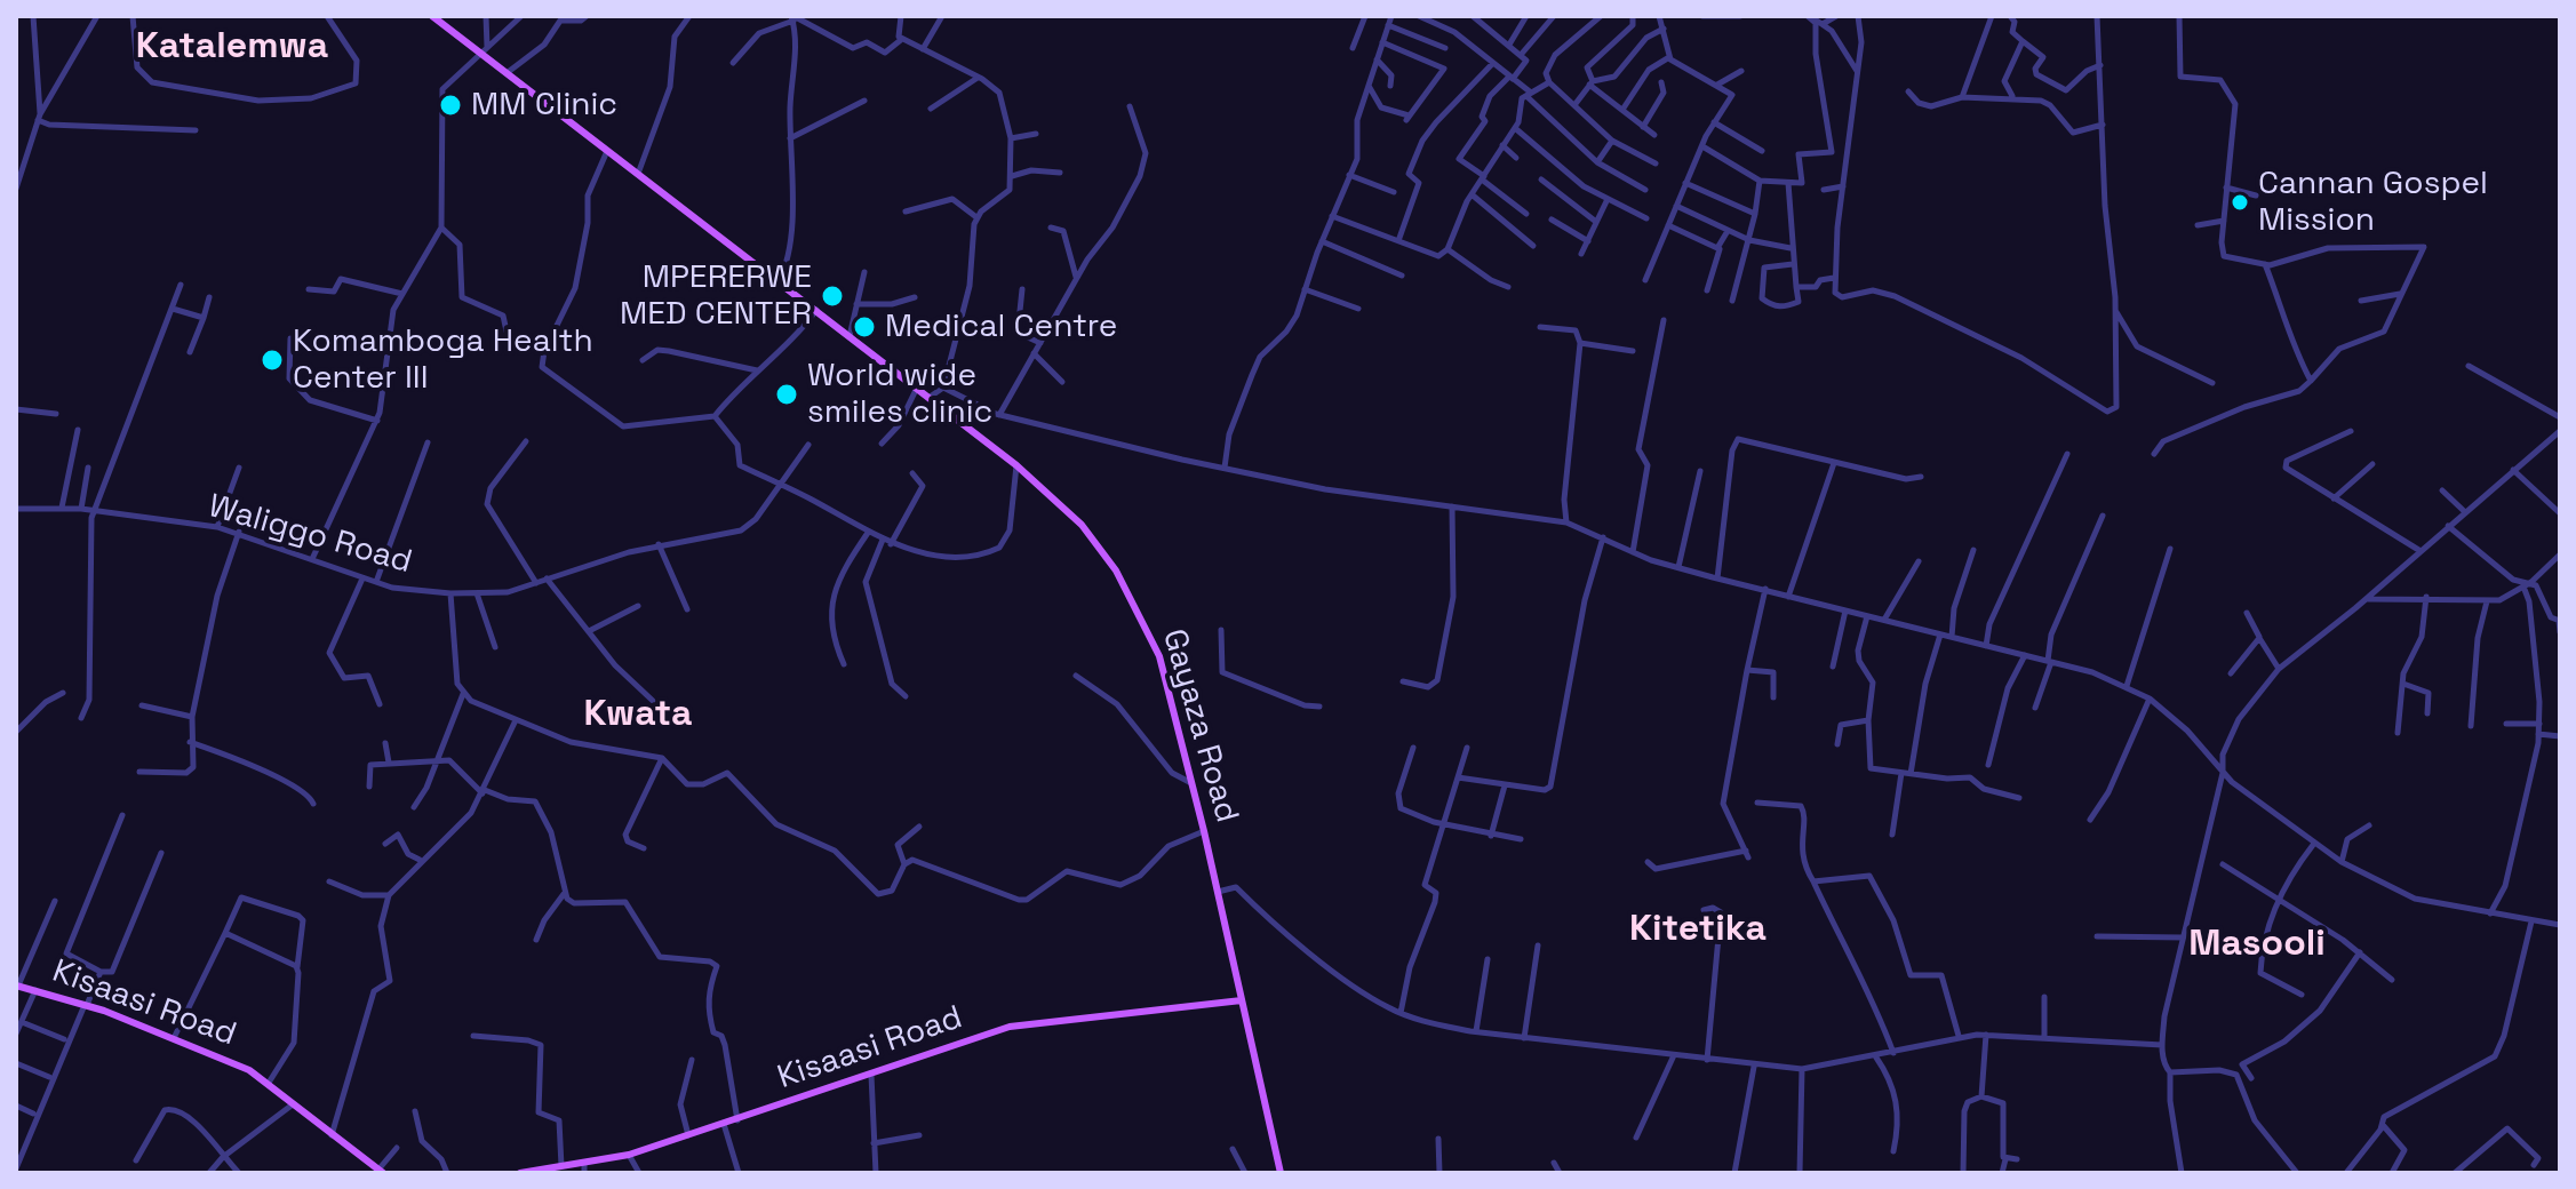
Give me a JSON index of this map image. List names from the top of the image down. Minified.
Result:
{"streets":{"main road":["Gayaza Road","Kisaasi Road"],"street":["Waliggo Road"]},"crossings":[["Gayaza Road","Kisaasi Road"]],"districts":["Katalemwa","Kwata","Kitetika","Masooli"],"places":["MM Clinic","Cannan Gospel Mission","MPERERWE MED CENTER","Medical Centre","Komamboga Health Center III","World wide smiles clinic"]}
